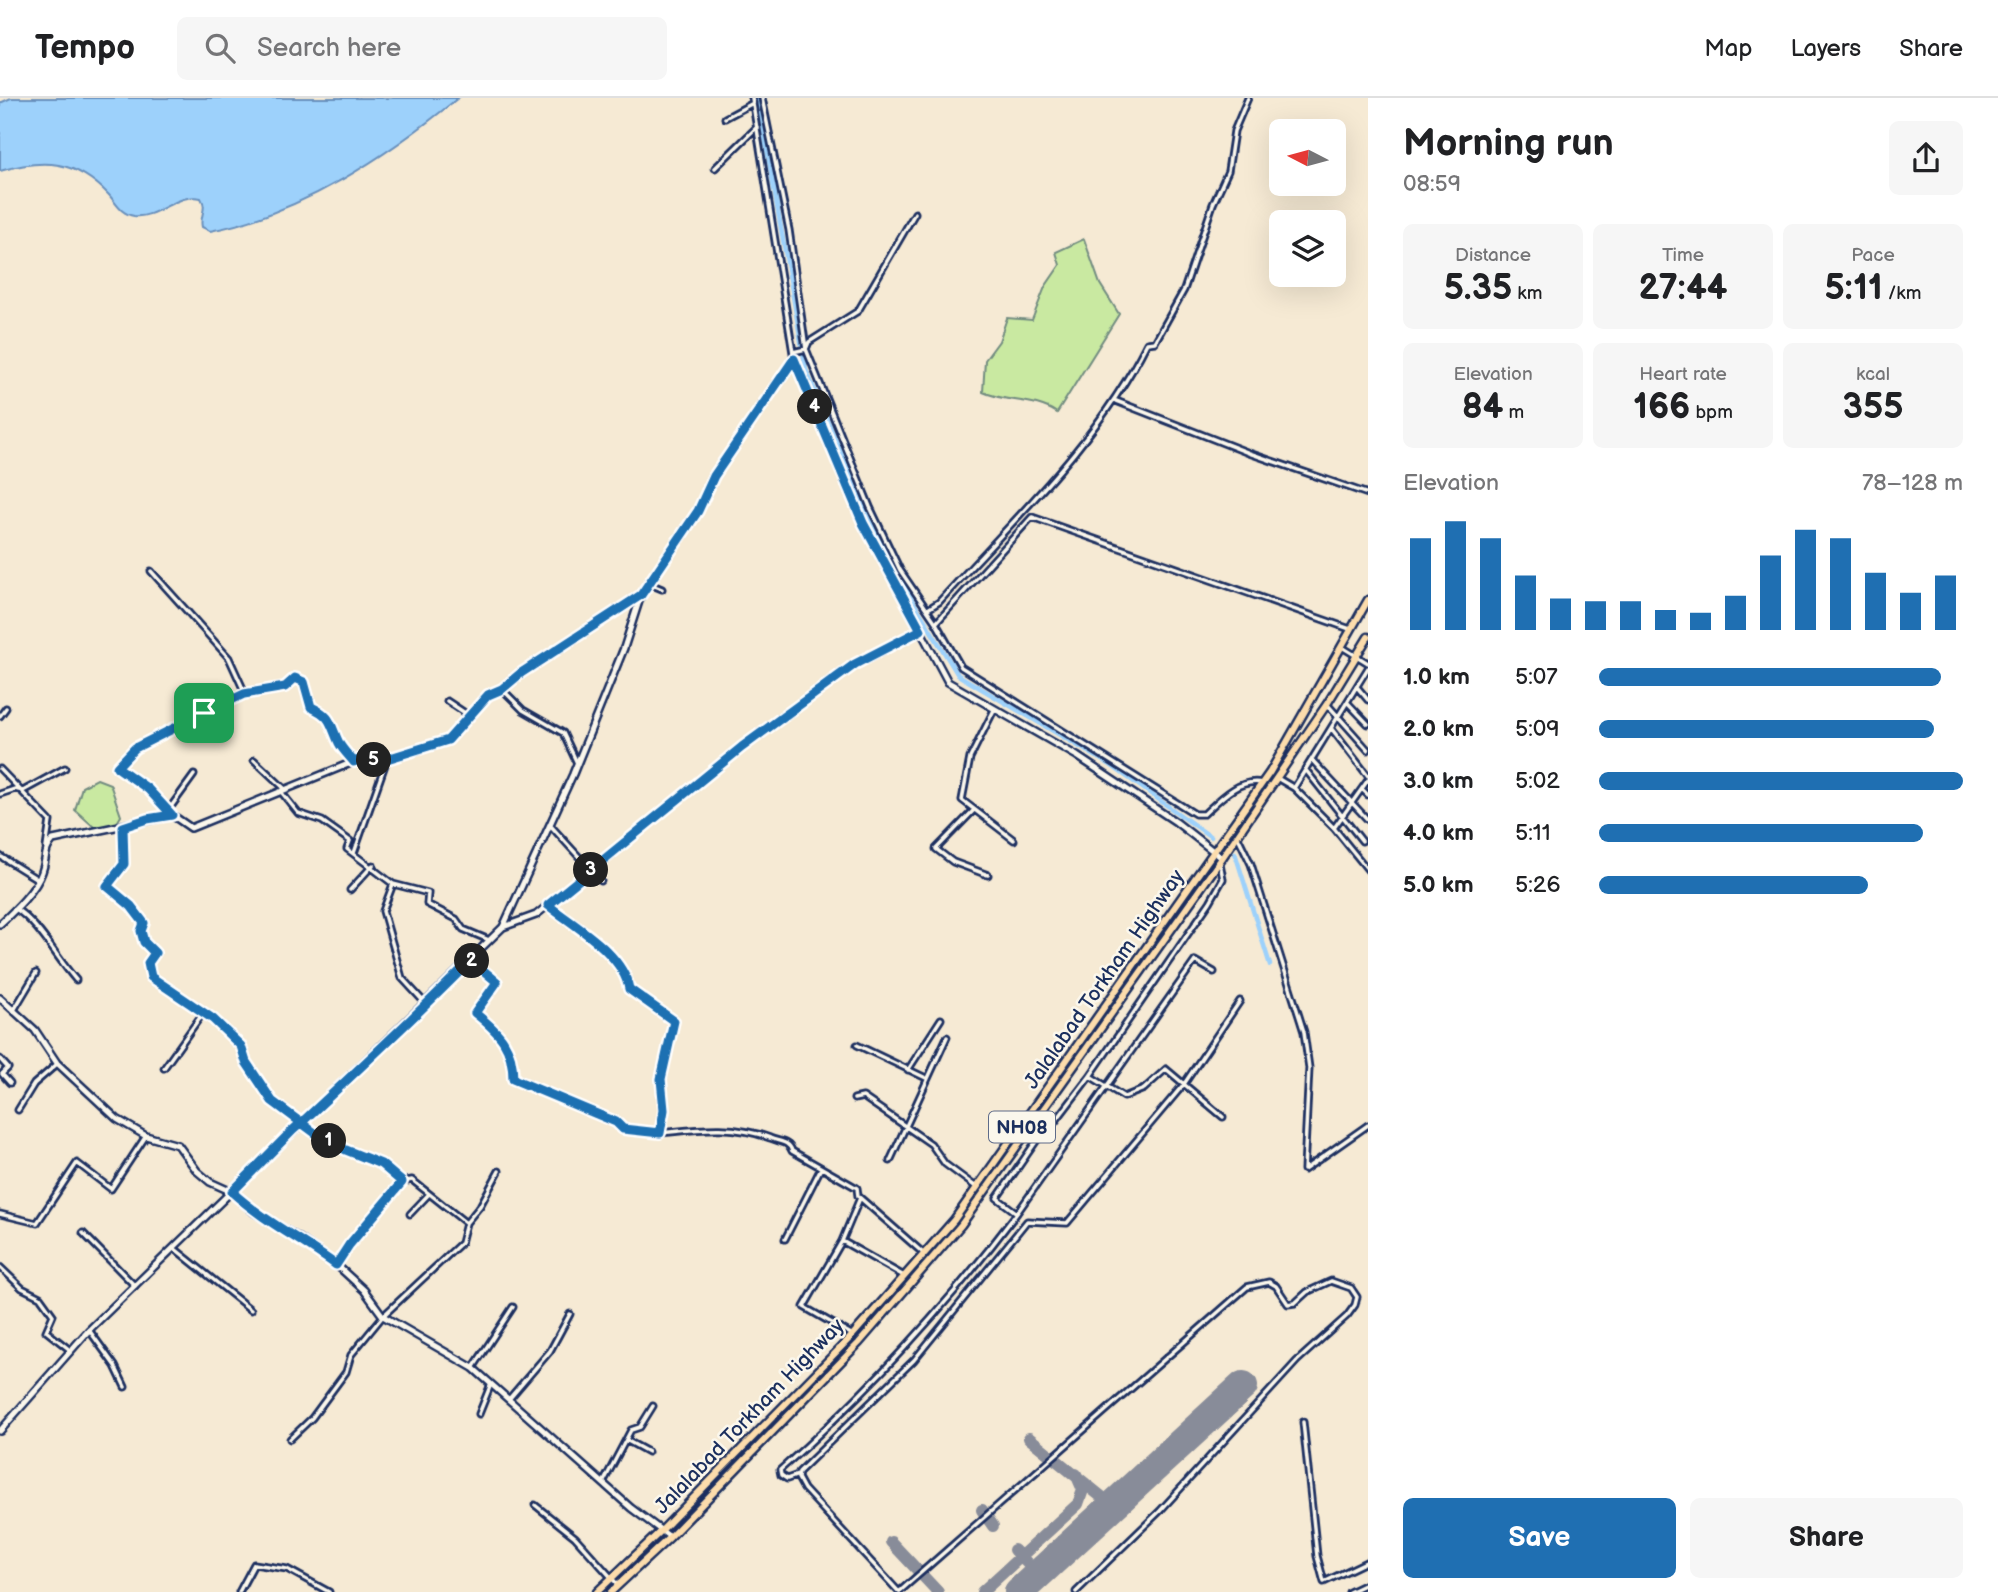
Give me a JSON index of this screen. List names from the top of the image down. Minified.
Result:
{"streets":{"highway":["Jalalabad Torkham Highway","NH08"]},"north":"left","page":{"header":"Tempo","search":"Search here","nav":["Map","Layers","Share"],"heading":["Morning run","08:59"],"stats":[["Distance","5.35 km"],["Time","27:44"],["Pace","5:11 /km"],["Elevation","84 m"],["Heart rate","166 bpm"],["kcal","355"]],"pins":["4","5","3","2","1"],"chart":["Elevation","78–128 m"],"list":[{"name":"1.0 km","note":"5:07"},{"name":"2.0 km","note":"5:09"},{"name":"3.0 km","note":"5:02"},{"name":"4.0 km","note":"5:11"},{"name":"5.0 km","note":"5:26"}],"buttons":["Save","Share"]}}
